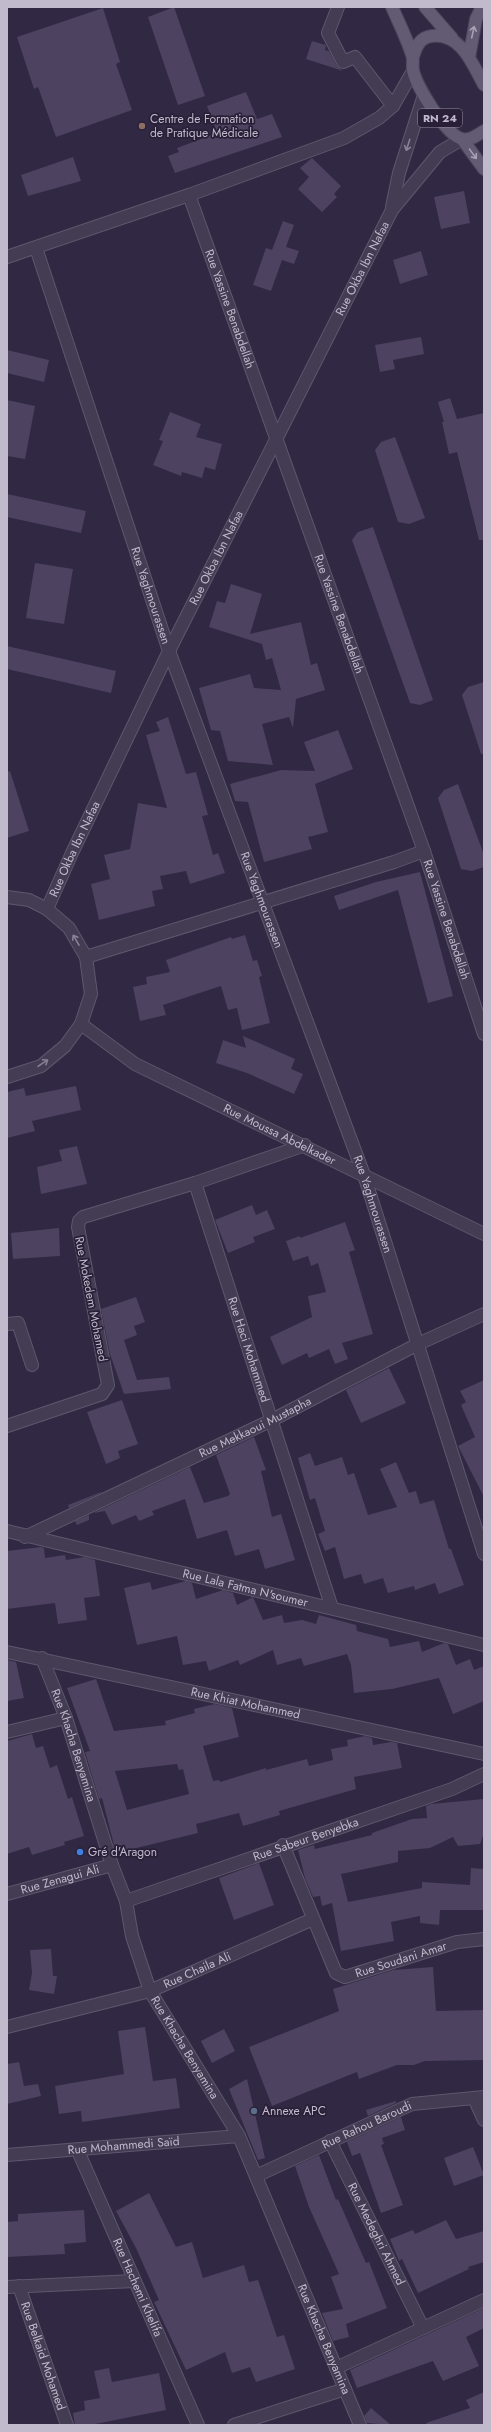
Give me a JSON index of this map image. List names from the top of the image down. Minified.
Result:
{"streets":{"main road":["RN 24"],"street":["Rue Okba Ibn Nafaa","Rue Yassine Benabdellah","Rue Yaghmourassen","Rue Moussa Abdelkader","Rue Mokedem Mohamed","Rue Haci Mohammed","Rue Mekkaoui Mustapha","Rue Lala Fatma N'soumer","Rue Khiat Mohammed","Rue Khacha Benyamina","Rue Sabeur Benyebka","Rue Zenagui Ali","Rue Soudani Amar","Rue Chaila Ali","Rue Rahou Baroudi","Rue Mohammedi Saïd","Rue Medeghri Ahmed","Rue Hachemi Khelifa","Rue Belkaid Mohamed"]},"crossings":[["Rue Okba Ibn Nafaa","Rue Yassine Benabdellah"],["Rue Okba Ibn Nafaa","Rue Yaghmourassen"],["Rue Yaghmourassen","Rue Moussa Abdelkader"],["Rue Yaghmourassen","Rue Mekkaoui Mustapha"],["Rue Moussa Abdelkader","Rue Mokedem Mohamed"],["Rue Mokedem Mohamed","Rue Haci Mohammed"],["Rue Haci Mohammed","Rue Mekkaoui Mustapha"],["Rue Haci Mohammed","Rue Lala Fatma N'soumer"],["Rue Mekkaoui Mustapha","Rue Lala Fatma N'soumer"],["Rue Khiat Mohammed","Rue Khacha Benyamina"],["Rue Khacha Benyamina","Rue Sabeur Benyebka"],["Rue Khacha Benyamina","Rue Zenagui Ali"],["Rue Khacha Benyamina","Rue Chaila Ali"],["Rue Khacha Benyamina","Rue Rahou Baroudi"],["Rue Khacha Benyamina","Rue Mohammedi Saïd"],["Rue Sabeur Benyebka","Rue Soudani Amar"],["Rue Soudani Amar","Rue Chaila Ali"],["Rue Rahou Baroudi","Rue Medeghri Ahmed"],["Rue Mohammedi Saïd","Rue Hachemi Khelifa"]],"places":["Centre de Formation de Pratique Médicale","Gré d'Aragon","Annexe APC"]}
